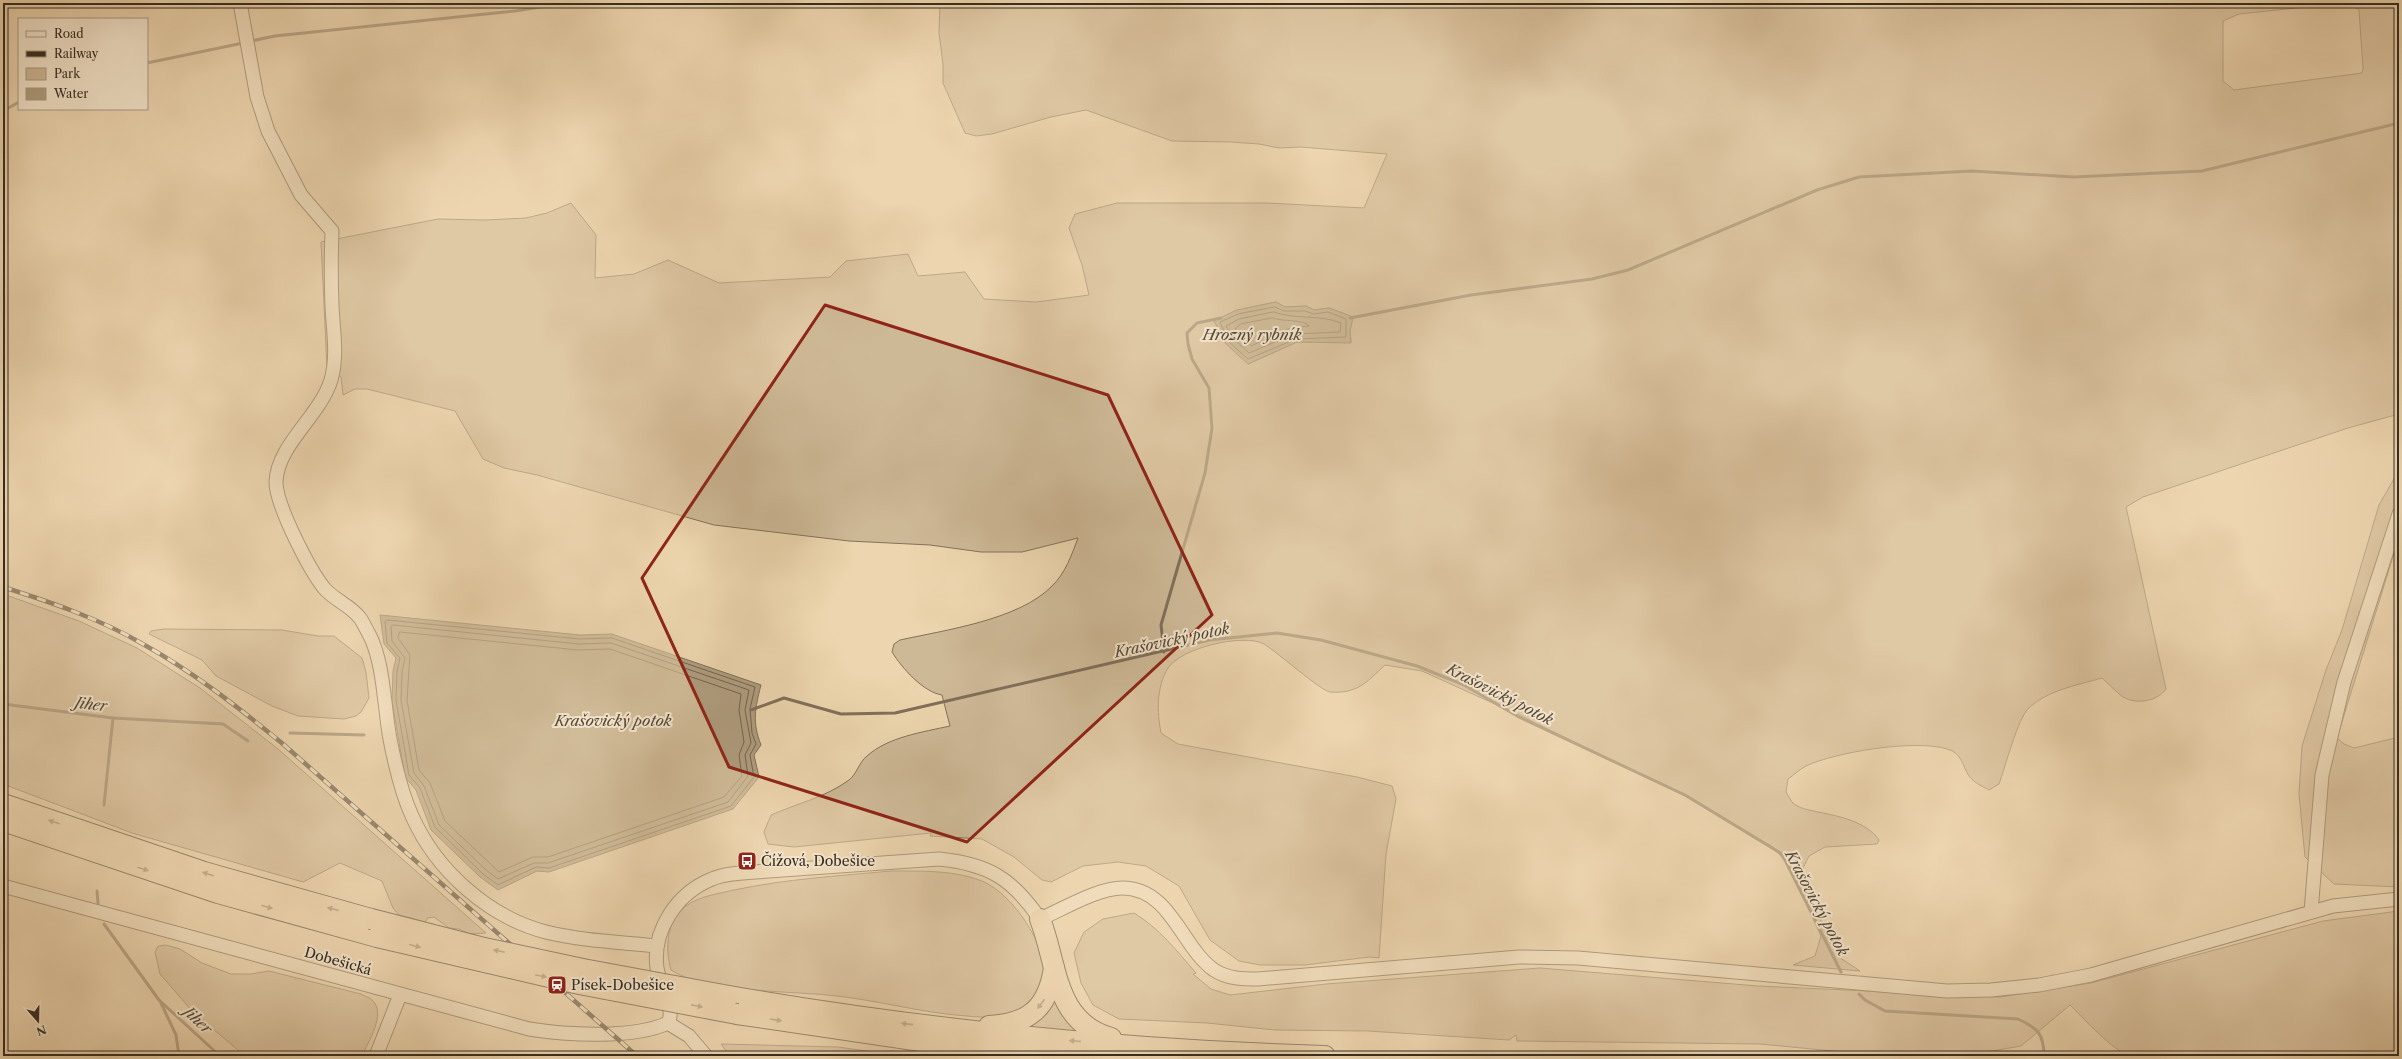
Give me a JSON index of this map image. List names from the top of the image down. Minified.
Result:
{"streets":{"street":["Dobešická"]},"water":["Hrozný rybník","Krašovický potok","Jiher"],"places":{"bus stop":["Čížová, Dobešice"],"station":["Písek-Dobešice"]},"legend":["Road","Railway","Park","Water"],"north":"bottom"}
